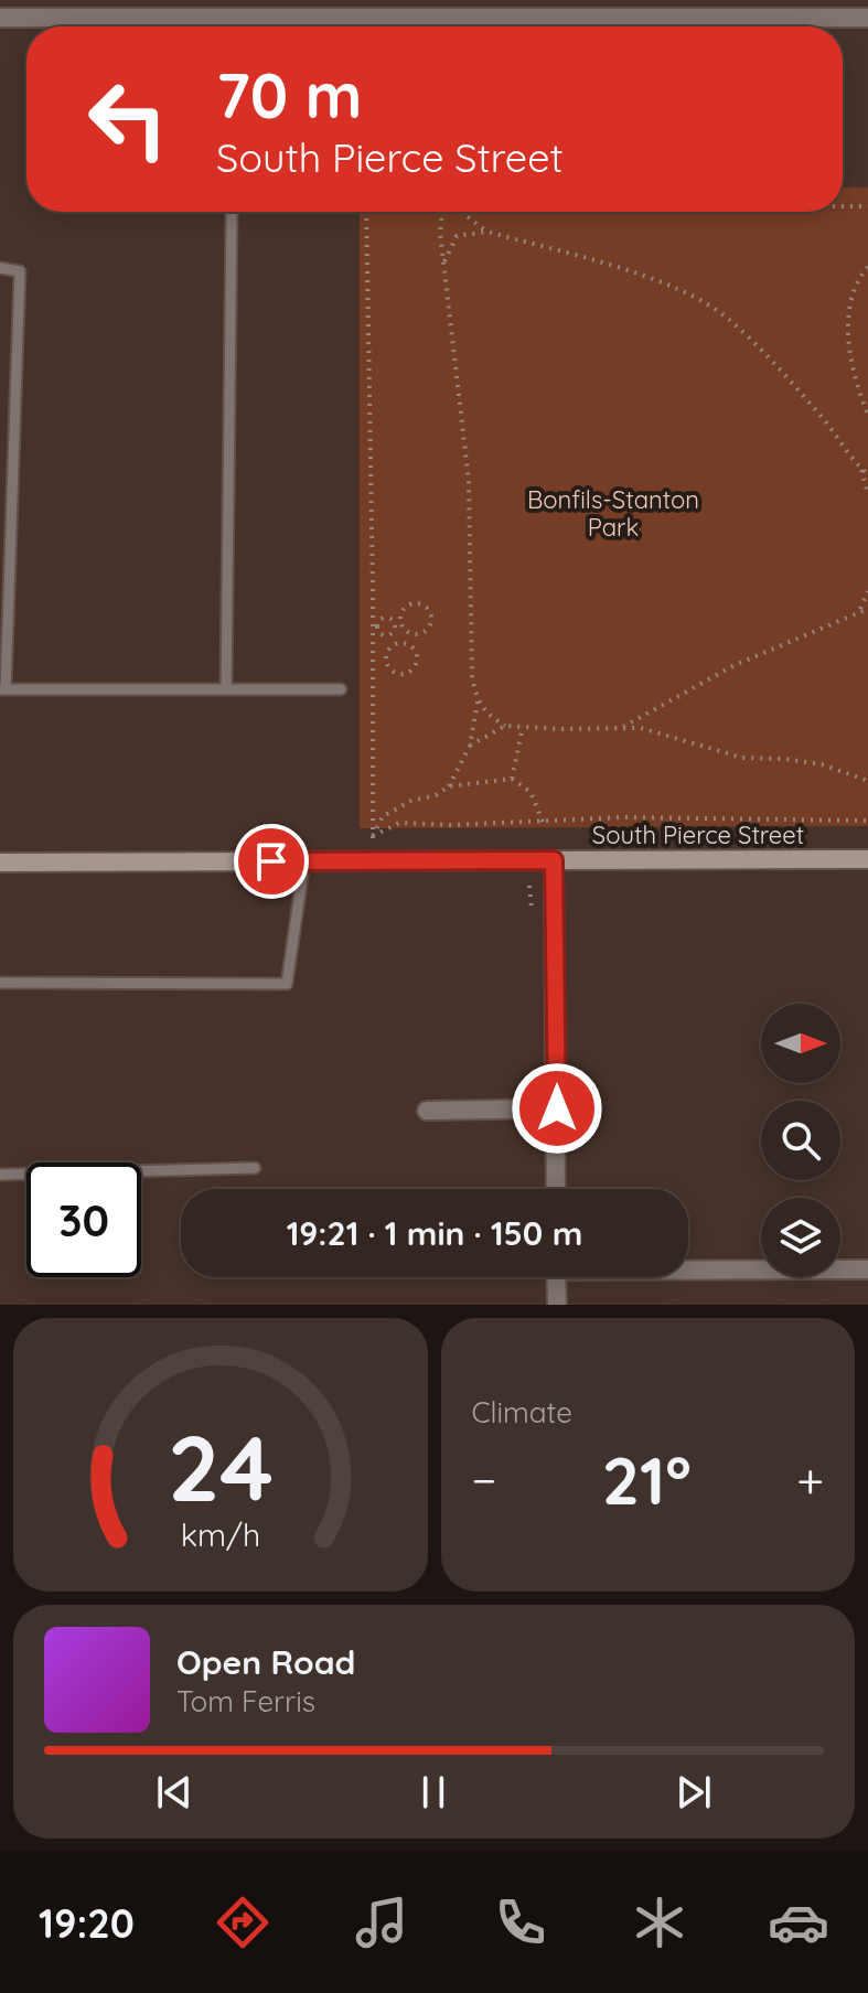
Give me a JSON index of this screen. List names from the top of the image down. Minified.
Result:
{"streets":{"street":["South Pierce Street"]},"parks":["Bonfils-Stanton Park"],"north":"right","page":{"turn":["70 m","South Pierce Street"],"limit":"30","trip":"19:21 · 1 min · 150 m","tile":"Climate","heat":["−","21°","+"],"song":["Open Road","Tom Ferris"],"tabs":"19:20","gauge":["24","km/h"]}}
